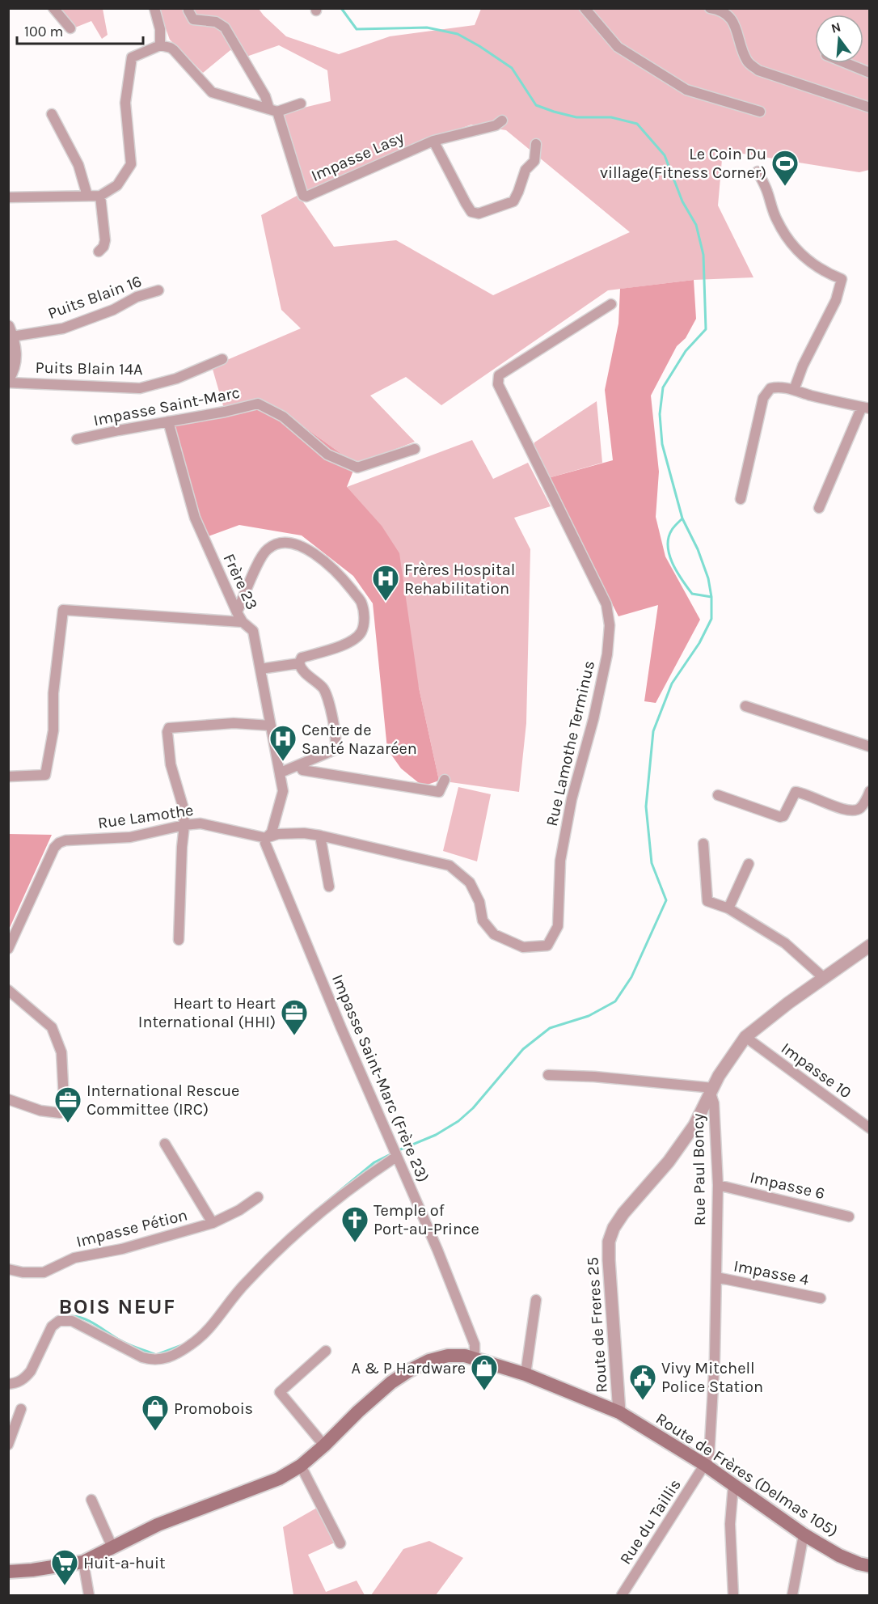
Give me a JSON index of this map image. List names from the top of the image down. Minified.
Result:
{"streets":{"main road":["Route de Frères (Delmas 105)"],"street":["Impasse Lasy","Puits Blain 16","Puits Blain 14A","Impasse Saint-Marc","Frère 23","Rue Lamothe Terminus","Rue Lamothe","Impasse 10","Impasse Saint-Marc (Frère 23)","Rue Paul Boncy","Impasse 6","Impasse Pétion","Impasse 4","Route de Freres 25","Rue du Taillis"]},"crossings":[["Impasse Saint-Marc","Frère 23"],["Frère 23","Rue Lamothe Terminus"],["Frère 23","Rue Lamothe"],["Frère 23","Impasse Saint-Marc (Frère 23)"],["Rue Lamothe Terminus","Rue Lamothe"],["Rue Lamothe Terminus","Impasse Saint-Marc (Frère 23)"],["Rue Lamothe","Impasse Saint-Marc (Frère 23)"],["Impasse Saint-Marc (Frère 23)","Route de Frères (Delmas 105)"],["Rue Paul Boncy","Impasse 6"],["Rue Paul Boncy","Impasse 4"],["Rue Paul Boncy","Route de Freres 25"],["Rue Paul Boncy","Route de Frères (Delmas 105)"],["Rue Paul Boncy","Rue du Taillis"],["Route de Freres 25","Route de Frères (Delmas 105)"],["Route de Frères (Delmas 105)","Rue du Taillis"]],"districts":["BOIS NEUF"],"places":{"sports":["Le Coin Du village(Fitness Corner)"],"hospital":["Frères Hospital Rehabilitation","Centre de Santé Nazaréen"],"office":["Heart to Heart International (HHI)","International Rescue Committee (IRC)"],"church":["Temple of Port-au-Prince"],"shop":["A & P Hardware","Promobois"],"public building":["Vivy Mitchell Police Station"],"supermarket":["Huit-a-huit"]},"scale_bar":"100 m","north":"top"}
